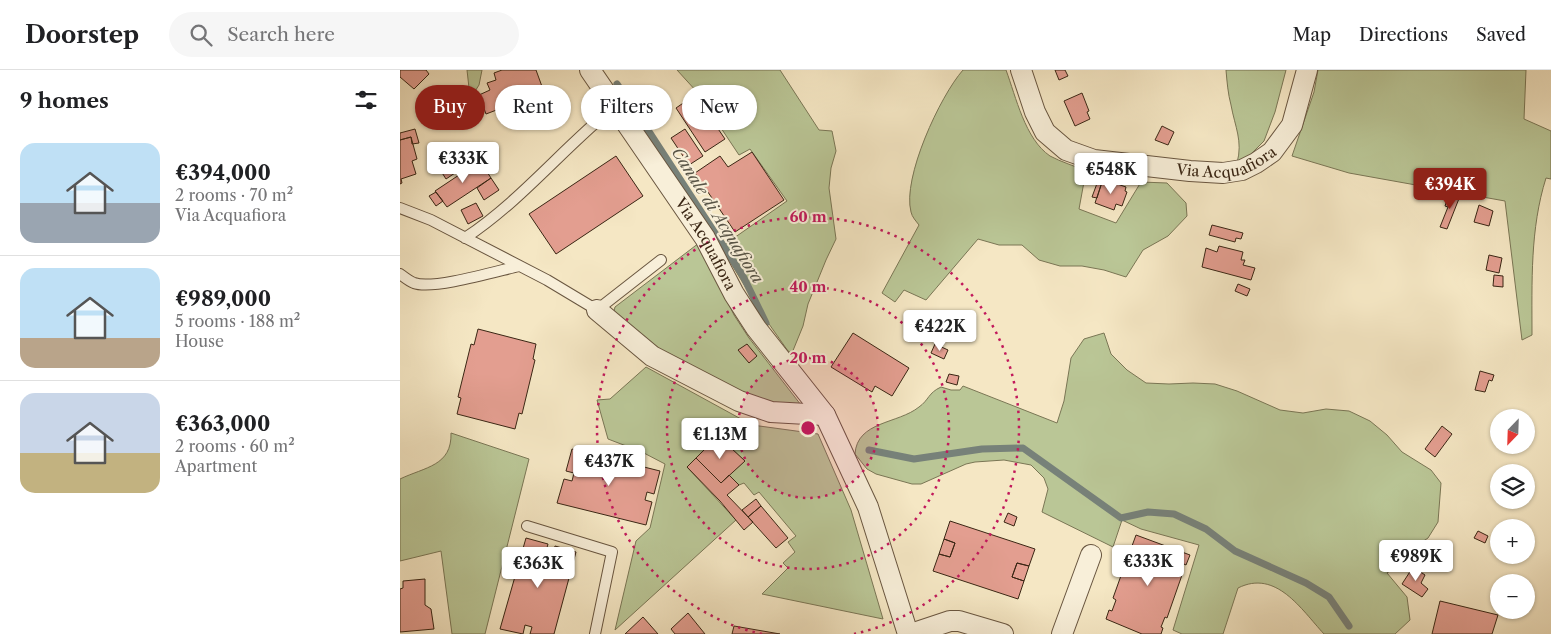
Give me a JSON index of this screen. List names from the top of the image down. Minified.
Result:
{"streets":{"street":["Via Acquafiora"]},"water":["Canale di Acquafiora"],"north":"bottom left","page":{"header":"Doorstep","search":"Search here","nav":["Map","Directions","Saved"],"heading":"9 homes","chip":["Buy","Rent","Filters","New"],"list":[{"name":"€394,000","note":"2 rooms · 70 m² · Via Acquafiora"},{"name":"€989,000","note":"5 rooms · 188 m² · House"},{"name":"€363,000","note":"2 rooms · 60 m² · Apartment"}],"price":["€333K","€548K","€394K","€422K","€1.13M","€437K","€989K","€333K","€363K"],"map_buttons":["+","−"]},"rings":["60 m","40 m","20 m"]}
